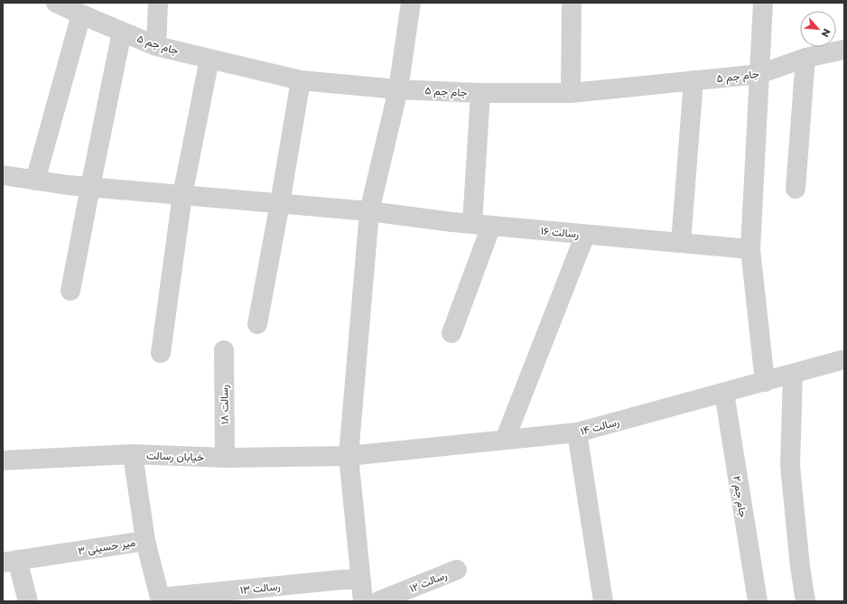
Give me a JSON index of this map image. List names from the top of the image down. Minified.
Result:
{"streets":{"street":["جام جم ۵","رسالت ۱۶","رسالت ۱۸","رسالت ۱۴","خیابان رسالت","جام جم ۲","میر حسینی ۳","رسالت ۱۲","رسالت ۱۳"]},"crossings":[["رسالت ۱۸","خیابان رسالت"],["رسالت ۱۴","خیابان رسالت"],["رسالت ۱۴","جام جم ۲"],["خیابان رسالت","میر حسینی ۳"]],"north":"bottom right"}
